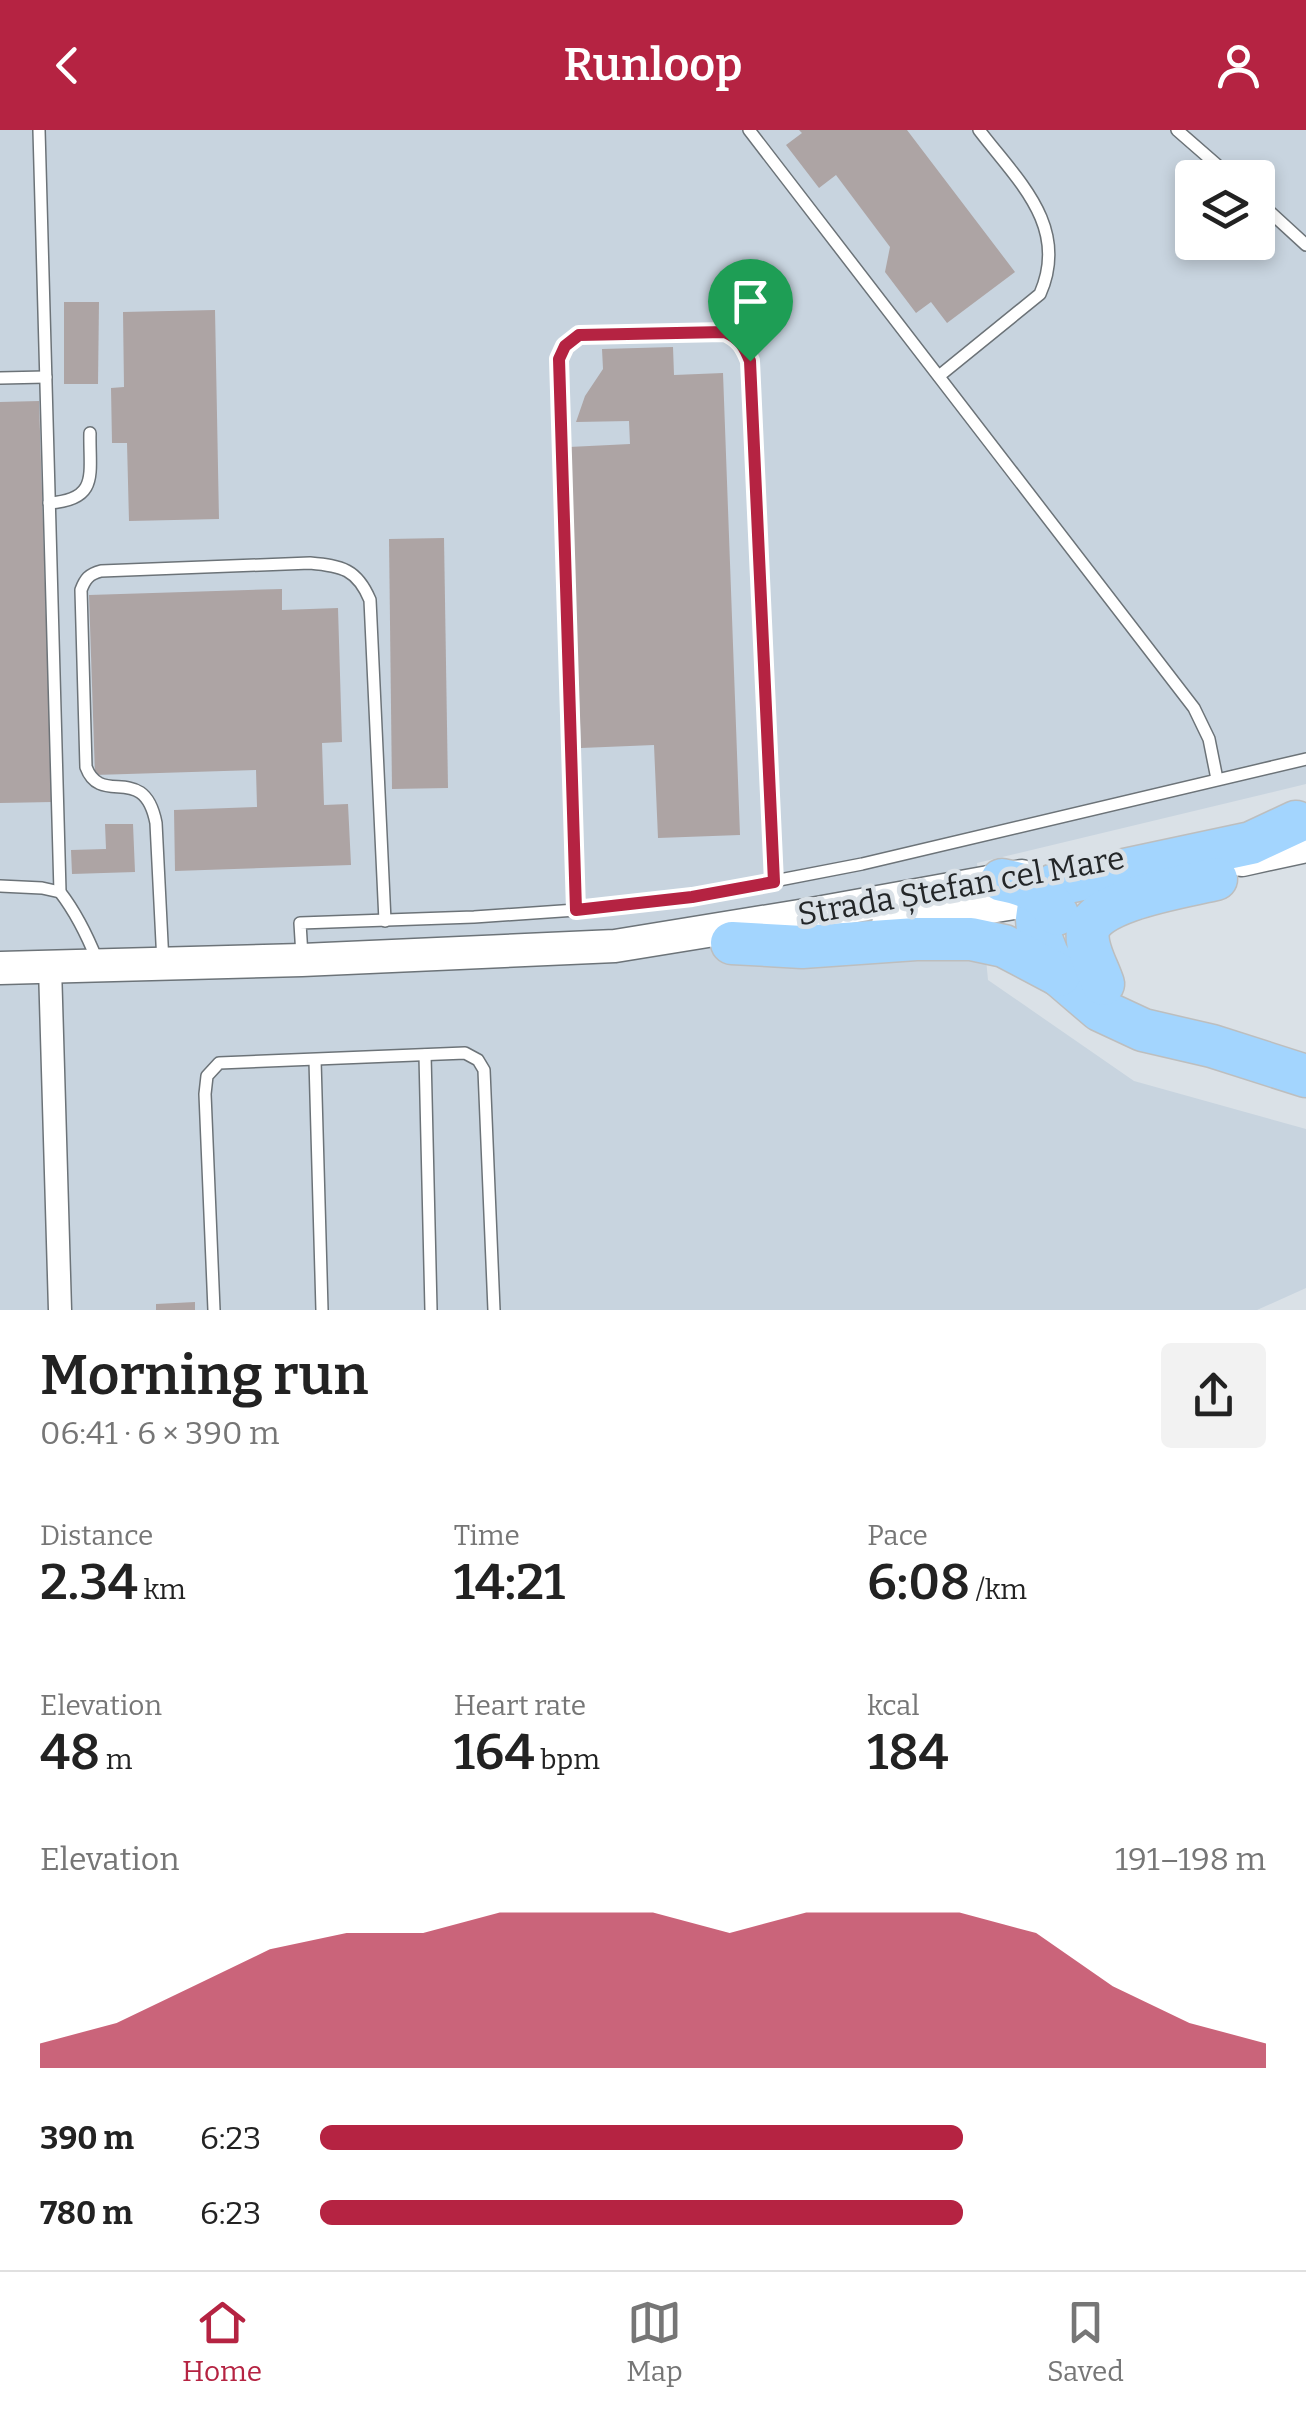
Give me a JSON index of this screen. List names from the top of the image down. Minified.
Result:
{"streets":{"main road":["Strada Ștefan cel Mare"]},"page":{"header":"Runloop","heading":["Morning run","06:41 · 6 × 390 m"],"stats":[["Distance","2.34 km"],["Time","14:21"],["Pace","6:08 /km"],["Elevation","48 m"],["Heart rate","164 bpm"],["kcal","184"]],"chart":["Elevation","191–198 m"],"list":[{"name":"390 m","note":"6:23"},{"name":"780 m","note":"6:23"}],"tabs":["Home","Map","Saved"]}}
